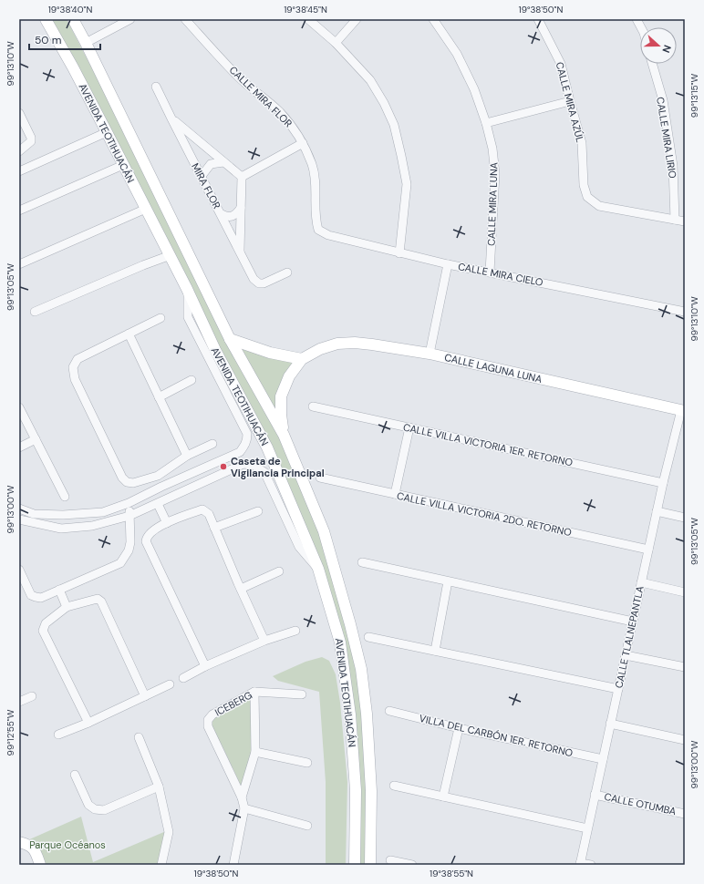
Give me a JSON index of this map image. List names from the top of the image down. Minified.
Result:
{"streets":{"main road":["AVENIDA TEOTIHUACÁN","CALLE LAGUNA LUNA"],"street":["CALLE MIRA FLOR","CALLE MIRA AZÚL","CALLE MIRA LIRIO","MIRA FLOR","CALLE MIRA LUNA","CALLE MIRA CIELO","CALLE VILLA VICTORIA 1ER. RETORNO","CALLE VILLA VICTORIA 2DO. RETORNO","CALLE TLALNEPANTLA","ICEBERG","VILLA DEL CARBÓN 1ER. RETORNO","CALLE OTUMBA"]},"crossings":[["CALLE MIRA FLOR","CALLE MIRA CIELO"],["CALLE MIRA AZÚL","CALLE MIRA LIRIO"],["AVENIDA TEOTIHUACÁN","CALLE LAGUNA LUNA"],["CALLE MIRA LUNA","CALLE MIRA CIELO"],["CALLE LAGUNA LUNA","CALLE TLALNEPANTLA"],["CALLE VILLA VICTORIA 1ER. RETORNO","CALLE TLALNEPANTLA"],["CALLE VILLA VICTORIA 2DO. RETORNO","CALLE TLALNEPANTLA"],["CALLE TLALNEPANTLA","VILLA DEL CARBÓN 1ER. RETORNO"],["CALLE TLALNEPANTLA","CALLE OTUMBA"]],"parks":["Parque Océanos"],"places":["Caseta de Vigilancia Principal"],"scale_bar":"50 m","north":"right","coordinates":["19°38'40\"N","19°38'45\"N","19°38'50\"N","99°13'10\"W","99°13'15\"W","99°13'05\"W","99°13'00\"W","99°12'55\"W","19°38'55\"N"]}
